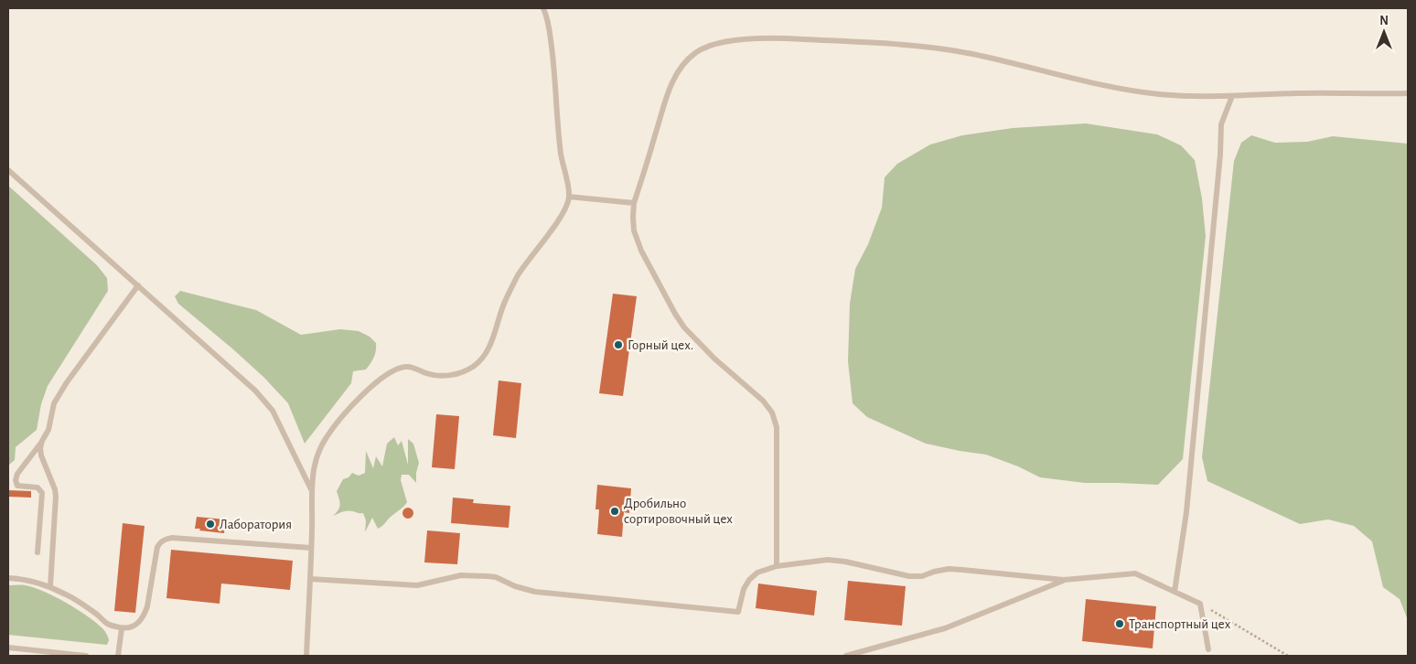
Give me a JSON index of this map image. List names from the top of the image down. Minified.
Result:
{"places":["Горный цех.","Дробильно сортировочный цех","Лаборатория","Транспортный цех"],"north":"top"}
